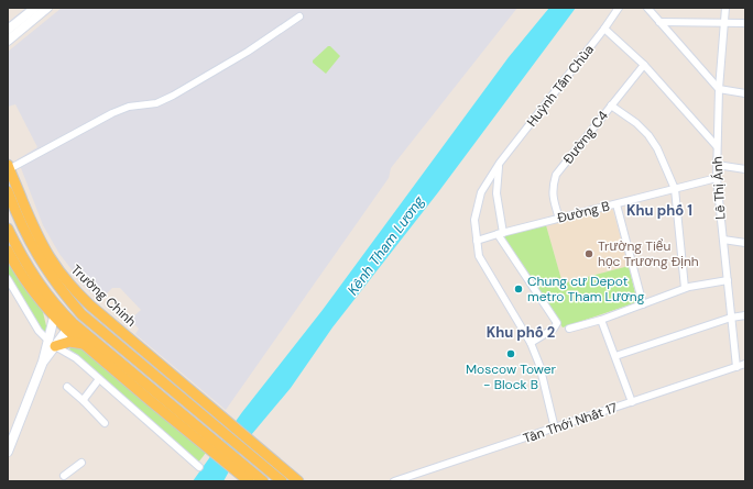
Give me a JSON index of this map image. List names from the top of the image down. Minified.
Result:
{"streets":{"main road":["Trường Chinh"],"street":["Huỳnh Tấn Chùa","Đường C4","Lê Thị Ánh","Đường B","Tân Thới Nhất 17"]},"crossings":[["Huỳnh Tấn Chùa","Đường B"],["Huỳnh Tấn Chùa","Tân Thới Nhất 17"],["Đường C4","Đường B"],["Lê Thị Ánh","Đường B"],["Lê Thị Ánh","Tân Thới Nhất 17"]],"districts":["Khu phố 1","Khu phố 2"],"water":["Kênh Tham Lương"],"places":["Trường Tiểu học Trương Định","Chung cư Depot metro Tham Lương","Moscow Tower - Block B"]}
